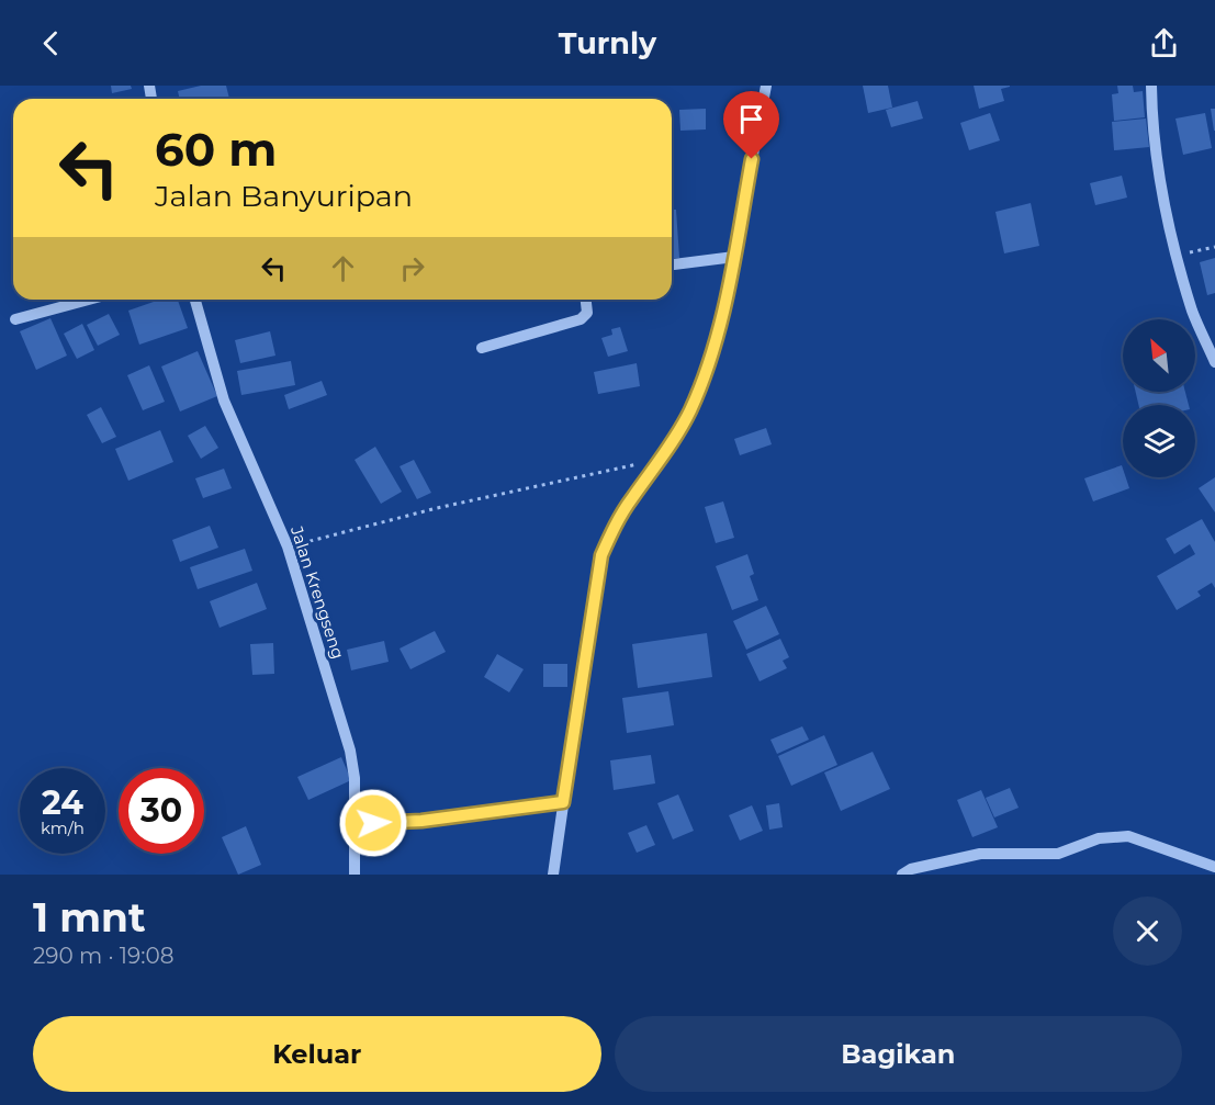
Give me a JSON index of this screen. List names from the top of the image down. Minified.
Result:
{"streets":{"street":["Jalan Krengseng"]},"north":"top left","page":{"header":"Turnly","turn":["60 m","Jalan Banyuripan"],"speed":"24 km/h","limit":"30","heading":["1 mnt","290 m · 19:08"],"buttons":["Keluar","Bagikan"]}}
